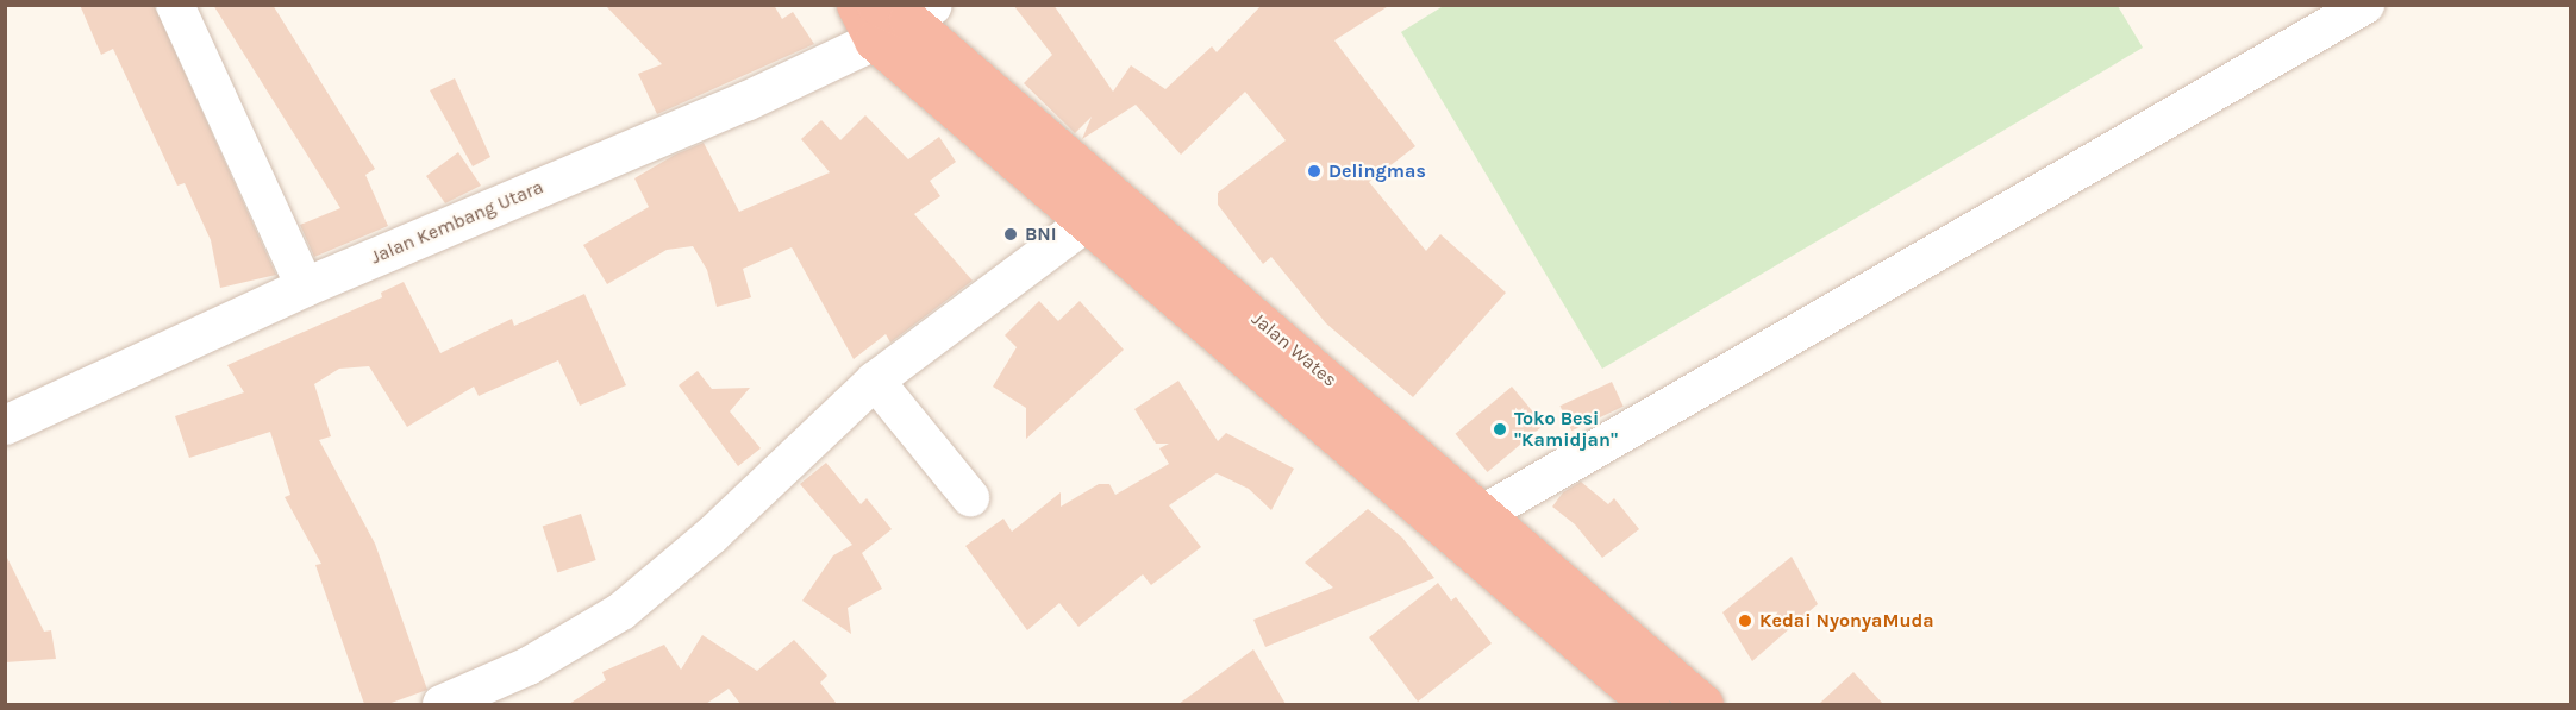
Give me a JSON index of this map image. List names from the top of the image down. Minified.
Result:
{"streets":{"highway":["Jalan Wates"],"street":["Jalan Kembang Utara"]},"crossings":[["Jalan Kembang Utara","Jalan Wates"]],"places":["Delingmas","BNI","Toko Besi \"Kamidjan\"","Kedai NyonyaMuda"]}
